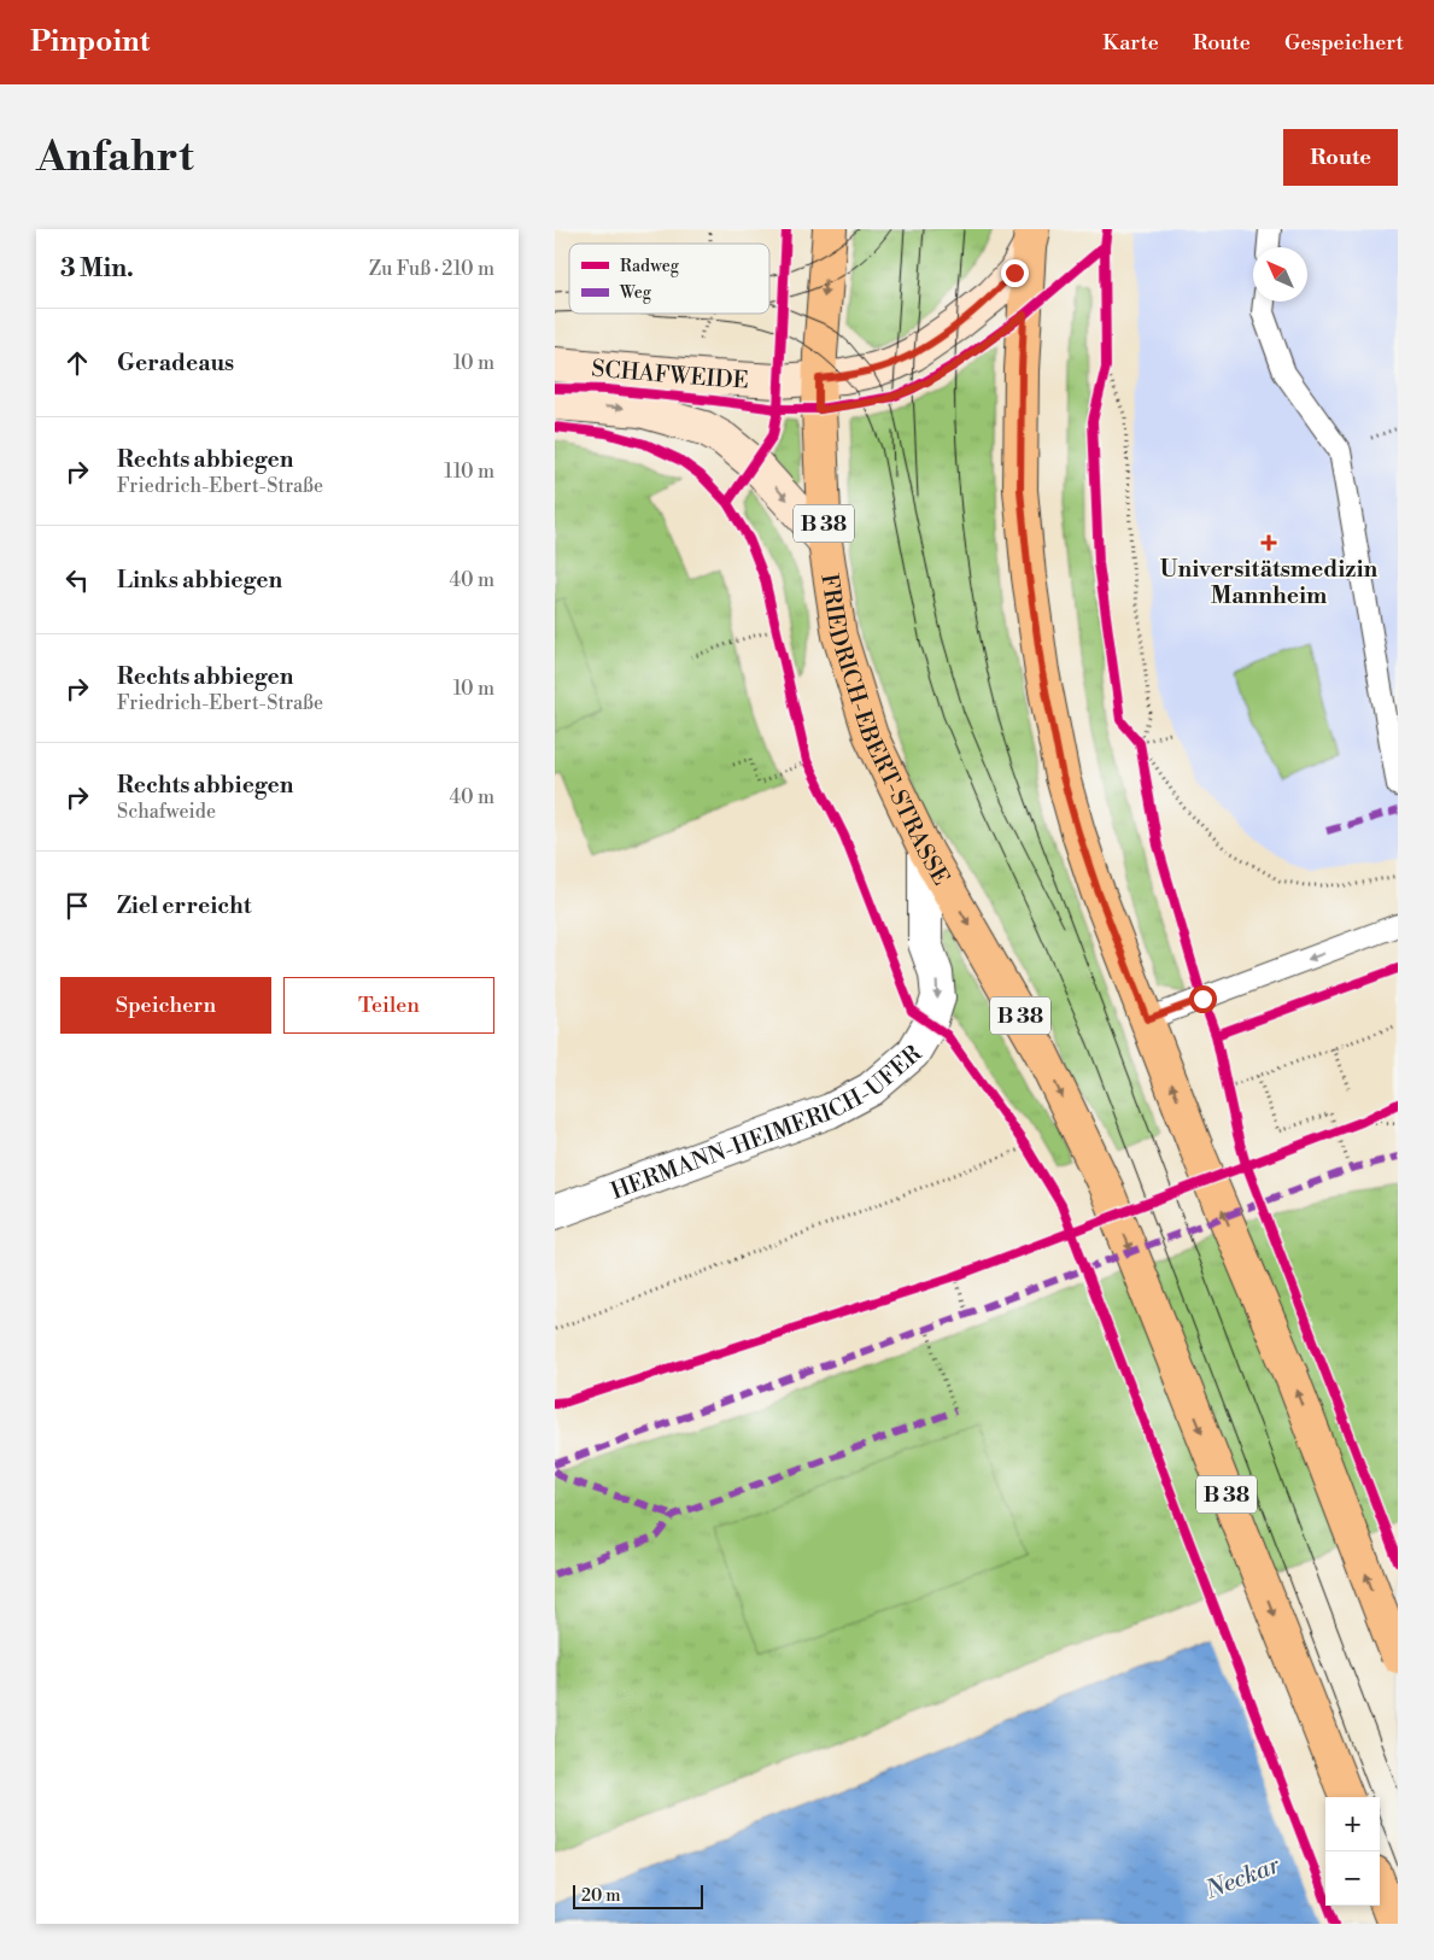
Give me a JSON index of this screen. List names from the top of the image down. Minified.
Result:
{"streets":{"main road":["SCHAFWEIDE","B 38","FRIEDRICH-EBERT-STRASSE"],"street":["HERMANN-HEIMERICH-UFER"]},"crossings":[["SCHAFWEIDE","FRIEDRICH-EBERT-STRASSE"],["FRIEDRICH-EBERT-STRASSE","HERMANN-HEIMERICH-UFER"]],"one_way":["HERMANN-HEIMERICH-UFER"],"water":["Neckar"],"places":{"health":["Universitätsmedizin Mannheim"]},"legend":["Radweg","Weg"],"scale_bar":"20 m","north":"top left","page":{"header":"Pinpoint","nav":["Karte","Route","Gespeichert"],"buttons":["Route",["Speichern","Teilen"]],"title":"Anfahrt","heading":["3 Min.","Zu Fuß · 210 m"],"list":[["Geradeaus","10 m"],["Rechts abbiegen","Friedrich-Ebert-Straße","110 m"],["Links abbiegen","40 m"],["Rechts abbiegen","Friedrich-Ebert-Straße","10 m"],["Rechts abbiegen","Schafweide","40 m"],"Ziel erreicht"],"map_buttons":["+","−"],"scale":"20 m"}}
